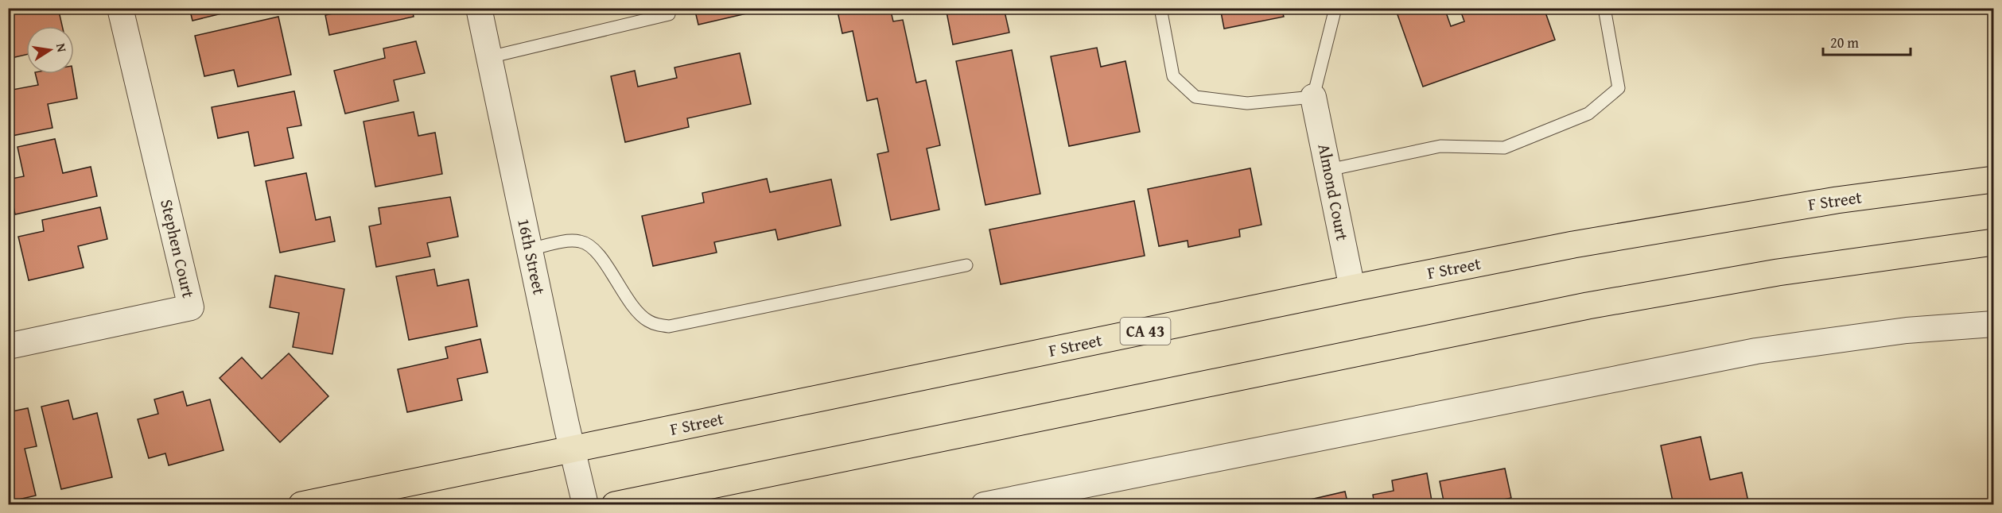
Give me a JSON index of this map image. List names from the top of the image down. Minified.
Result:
{"streets":{"main road":["F Street","CA 43"],"street":["Almond Court","Stephen Court","16th Street"]},"crossings":[["Almond Court","F Street"],["F Street","16th Street"]],"scale_bar":"20 m","north":"right"}
